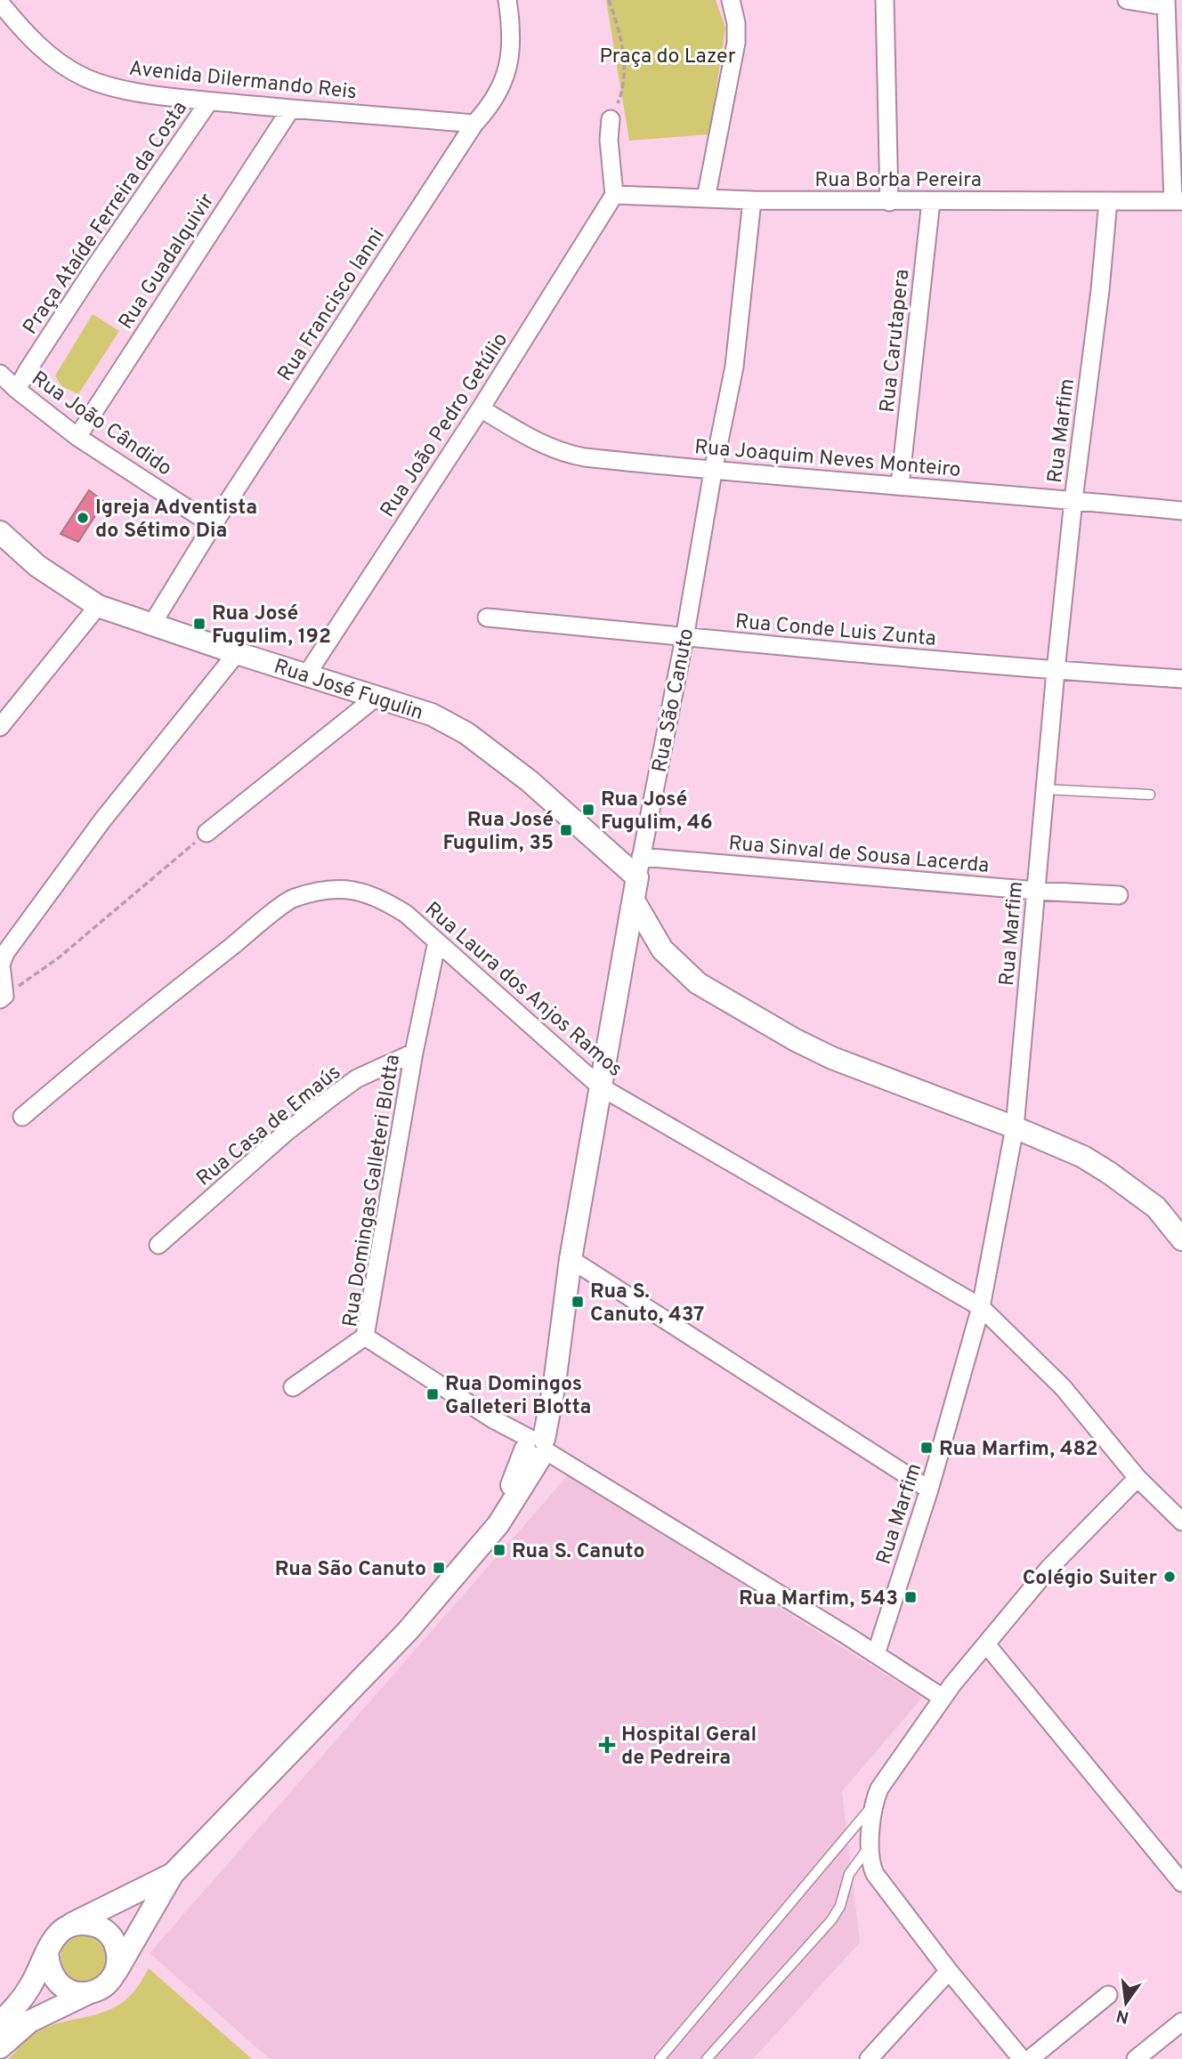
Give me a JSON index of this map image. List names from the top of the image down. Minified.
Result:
{"streets":{"street":["Avenida Dilermando Reis","Rua Borba Pereira","Praça Ataíde Ferreira da Costa","Rua Guadalquivir","Rua Francisco Ianni","Rua Carutapera","Rua João Cândido","Rua João Pedro Getúlio","Rua Marfim","Rua Joaquim Neves Monteiro","Rua Conde Luis Zunta","Rua José Fugulin","Rua São Canuto","Rua Sinval de Sousa Lacerda","Rua Laura dos Anjos Ramos","Rua Casa de Emaús","Rua Domingas Galleteri Blotta"]},"crossings":[["Avenida Dilermando Reis","Praça Ataíde Ferreira da Costa"],["Avenida Dilermando Reis","Rua Guadalquivir"],["Avenida Dilermando Reis","Rua Francisco Ianni"],["Rua Borba Pereira","Rua Carutapera"],["Rua Borba Pereira","Rua João Pedro Getúlio"],["Rua Borba Pereira","Rua Marfim"],["Rua Borba Pereira","Rua São Canuto"],["Praça Ataíde Ferreira da Costa","Rua João Cândido"],["Rua Guadalquivir","Rua João Cândido"],["Rua Francisco Ianni","Rua João Cândido"],["Rua Francisco Ianni","Rua José Fugulin"],["Rua Carutapera","Rua Joaquim Neves Monteiro"],["Rua João Pedro Getúlio","Rua Joaquim Neves Monteiro"],["Rua João Pedro Getúlio","Rua José Fugulin"],["Rua Marfim","Rua Joaquim Neves Monteiro"],["Rua Marfim","Rua Conde Luis Zunta"],["Rua Marfim","Rua Sinval de Sousa Lacerda"],["Rua Marfim","Rua Laura dos Anjos Ramos"],["Rua Marfim","Rua Domingas Galleteri Blotta"],["Rua Joaquim Neves Monteiro","Rua São Canuto"],["Rua Conde Luis Zunta","Rua São Canuto"],["Rua José Fugulin","Rua São Canuto"],["Rua José Fugulin","Rua Sinval de Sousa Lacerda"],["Rua São Canuto","Rua Sinval de Sousa Lacerda"],["Rua São Canuto","Rua Laura dos Anjos Ramos"],["Rua São Canuto","Rua Domingas Galleteri Blotta"],["Rua Laura dos Anjos Ramos","Rua Domingas Galleteri Blotta"],["Rua Casa de Emaús","Rua Domingas Galleteri Blotta"]],"parks":["Praça do Lazer"],"places":{"other":["Igreja Adventista do Sétimo Dia","Colégio Suiter"],"transit":["Rua José Fugulim, 192","Rua José Fugulim, 46","Rua José Fugulim, 35","Rua S. Canuto, 437","Rua Domingos Galleteri Blotta","Rua Marfim, 482","Rua S. Canuto","Rua São Canuto","Rua Marfim, 543"],"health":["Hospital Geral de Pedreira"]},"north":"bottom"}
